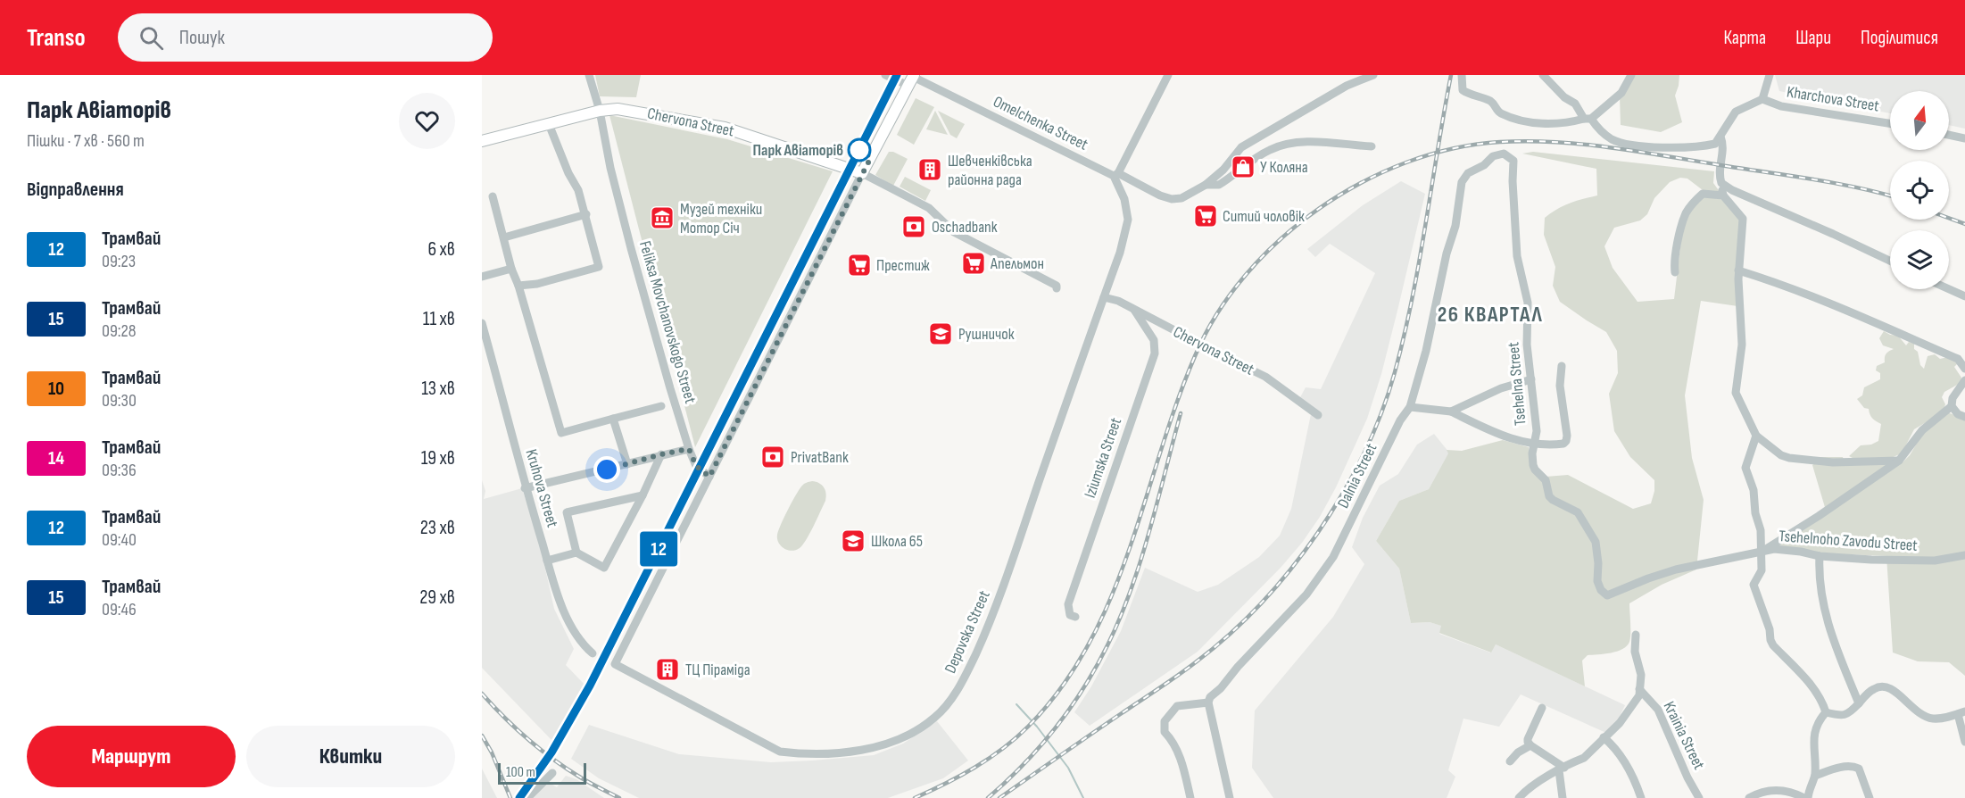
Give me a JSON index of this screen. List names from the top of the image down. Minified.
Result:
{"streets":{"main road":["Chervona Street"],"street":["Kharchova Street","Omelchenka Street","Feliksa Movchanovskogo Street","Tsehelna Street","Iziumska Street","Dalnia Street","Kruhova Street","Tsehelnoho Zavodu Street","Depovska Street","Krainia Street"]},"crossings":[["Chervona Street","Feliksa Movchanovskogo Street"],["Chervona Street","Iziumska Street"],["Chervona Street","Depovska Street"],["Omelchenka Street","Depovska Street"],["Feliksa Movchanovskogo Street","Depovska Street"],["Tsehelna Street","Dalnia Street"],["Tsehelna Street","Tsehelnoho Zavodu Street"]],"districts":["26 КВАРТАЛ"],"places":{"other":["Парк Авіаторів"],"shop":["У Коляна"],"building":["Шевченківська районна рада","ТЦ Піраміда"],"supermarket":["Ситий чоловік","Апельмон","Престиж"],"museum":["Музей техніки Мотор Січ"],"bank":["Oschadbank","PrivatBank"],"school or university":["Рушничок","Школа 65"]},"lines":["tram line 12"],"scale_bar":"100 m","north":"top","page":{"header":"Transo","search":"Пошук","nav":["Карта","Шари","Поділитися"],"heading":[["Парк Авіаторів","Пішки · 7 хв · 560 m"],"Відправлення"],"on_map":"12","list":[{"mark":"12","name":"Трамвай","note":"09:23","value":"6 хв"},{"mark":"15","name":"Трамвай","note":"09:28","value":"11 хв"},{"mark":"10","name":"Трамвай","note":"09:30","value":"13 хв"},{"mark":"14","name":"Трамвай","note":"09:36","value":"19 хв"},{"mark":"12","name":"Трамвай","note":"09:40","value":"23 хв"},{"mark":"15","name":"Трамвай","note":"09:46","value":"29 хв"}],"buttons":["Маршрут","Квитки"],"scale":"100 m"}}
